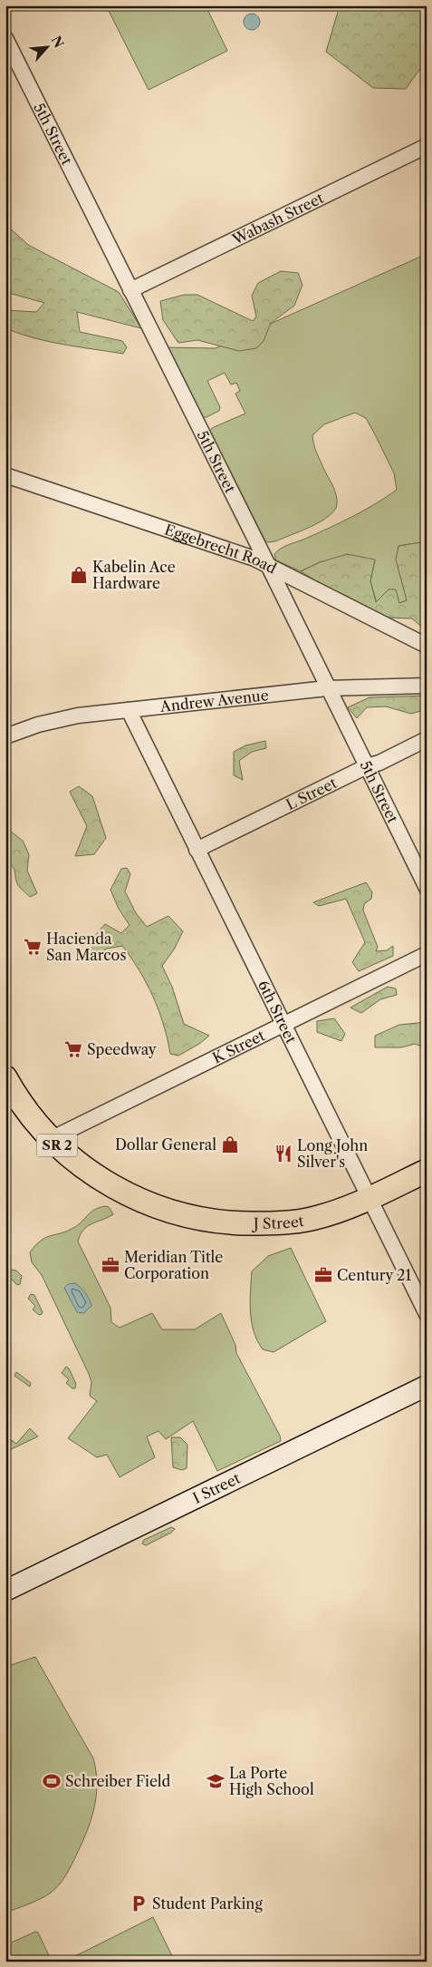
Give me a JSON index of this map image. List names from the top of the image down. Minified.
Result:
{"streets":{"main road":["SR 2","J Street"],"street":["5th Street","Wabash Street","Eggebrecht Road","Andrew Avenue","L Street","6th Street","K Street","I Street"]},"crossings":[["5th Street","Wabash Street"],["5th Street","Eggebrecht Road"],["5th Street","Andrew Avenue"],["5th Street","L Street"],["Andrew Avenue","6th Street"],["L Street","6th Street"],["6th Street","K Street"],["6th Street","J Street"],["K Street","SR 2"],["K Street","J Street"],["SR 2","J Street"]],"places":{"shop":["Kabelin Ace Hardware","Dollar General"],"supermarket":["Hacienda San Marcos","Speedway"],"restaurant":["Long John Silver's"],"office":["Meridian Title Corporation","Century 21"],"sports":["Schreiber Field"],"school or university":["La Porte High School"],"parking":["Student Parking"]},"north":"top right"}
